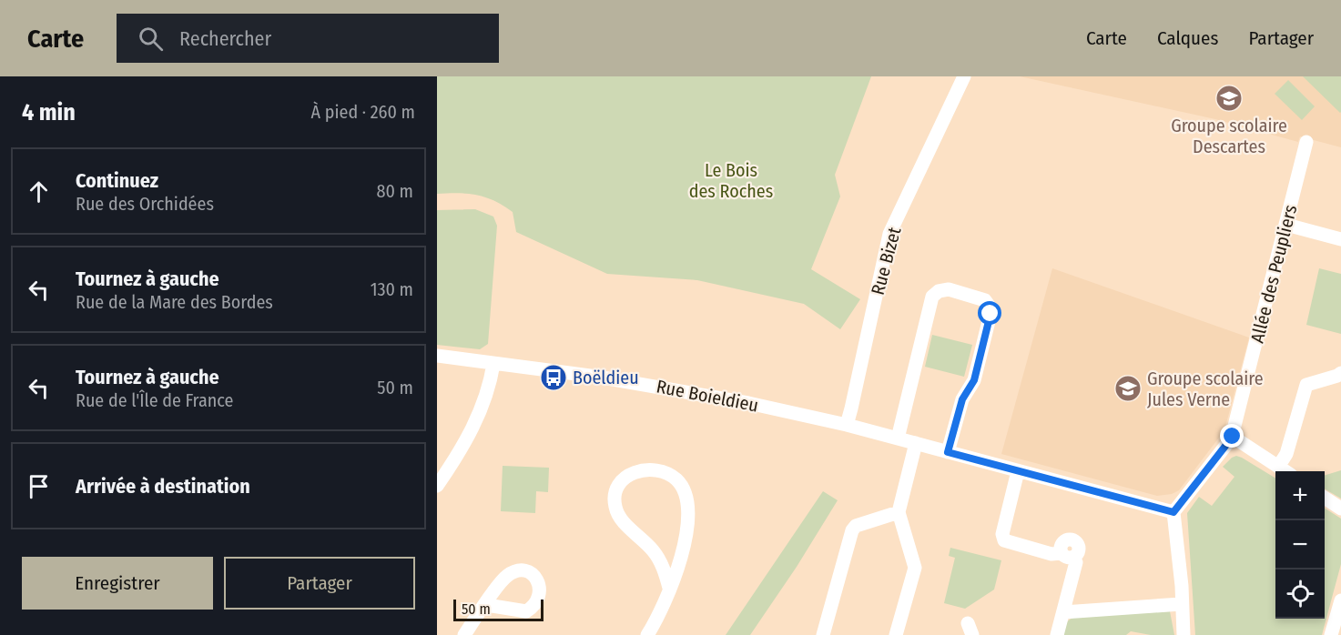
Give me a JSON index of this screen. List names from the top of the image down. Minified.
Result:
{"streets":{"street":["Rue Bizet","Allée des Peupliers","Rue Boieldieu"]},"crossings":[["Rue Bizet","Rue Boieldieu"]],"parks":["Le Bois des Roches"],"places":{"school or university":["Groupe scolaire Descartes","Groupe scolaire Jules Verne"],"bus stop":["Boëldieu"]},"scale_bar":"50 m","page":{"header":"Carte","search":"Rechercher","nav":["Carte","Calques","Partager"],"heading":["4 min","À pied · 260 m"],"list":[["Continuez","Rue des Orchidées","80 m"],["Tournez à gauche","Rue de la Mare des Bordes","130 m"],["Tournez à gauche","Rue de l'Île de France","50 m"],"Arrivée à destination"],"map_buttons":["+","−"],"buttons":["Enregistrer","Partager"],"scale":"50 m"}}
